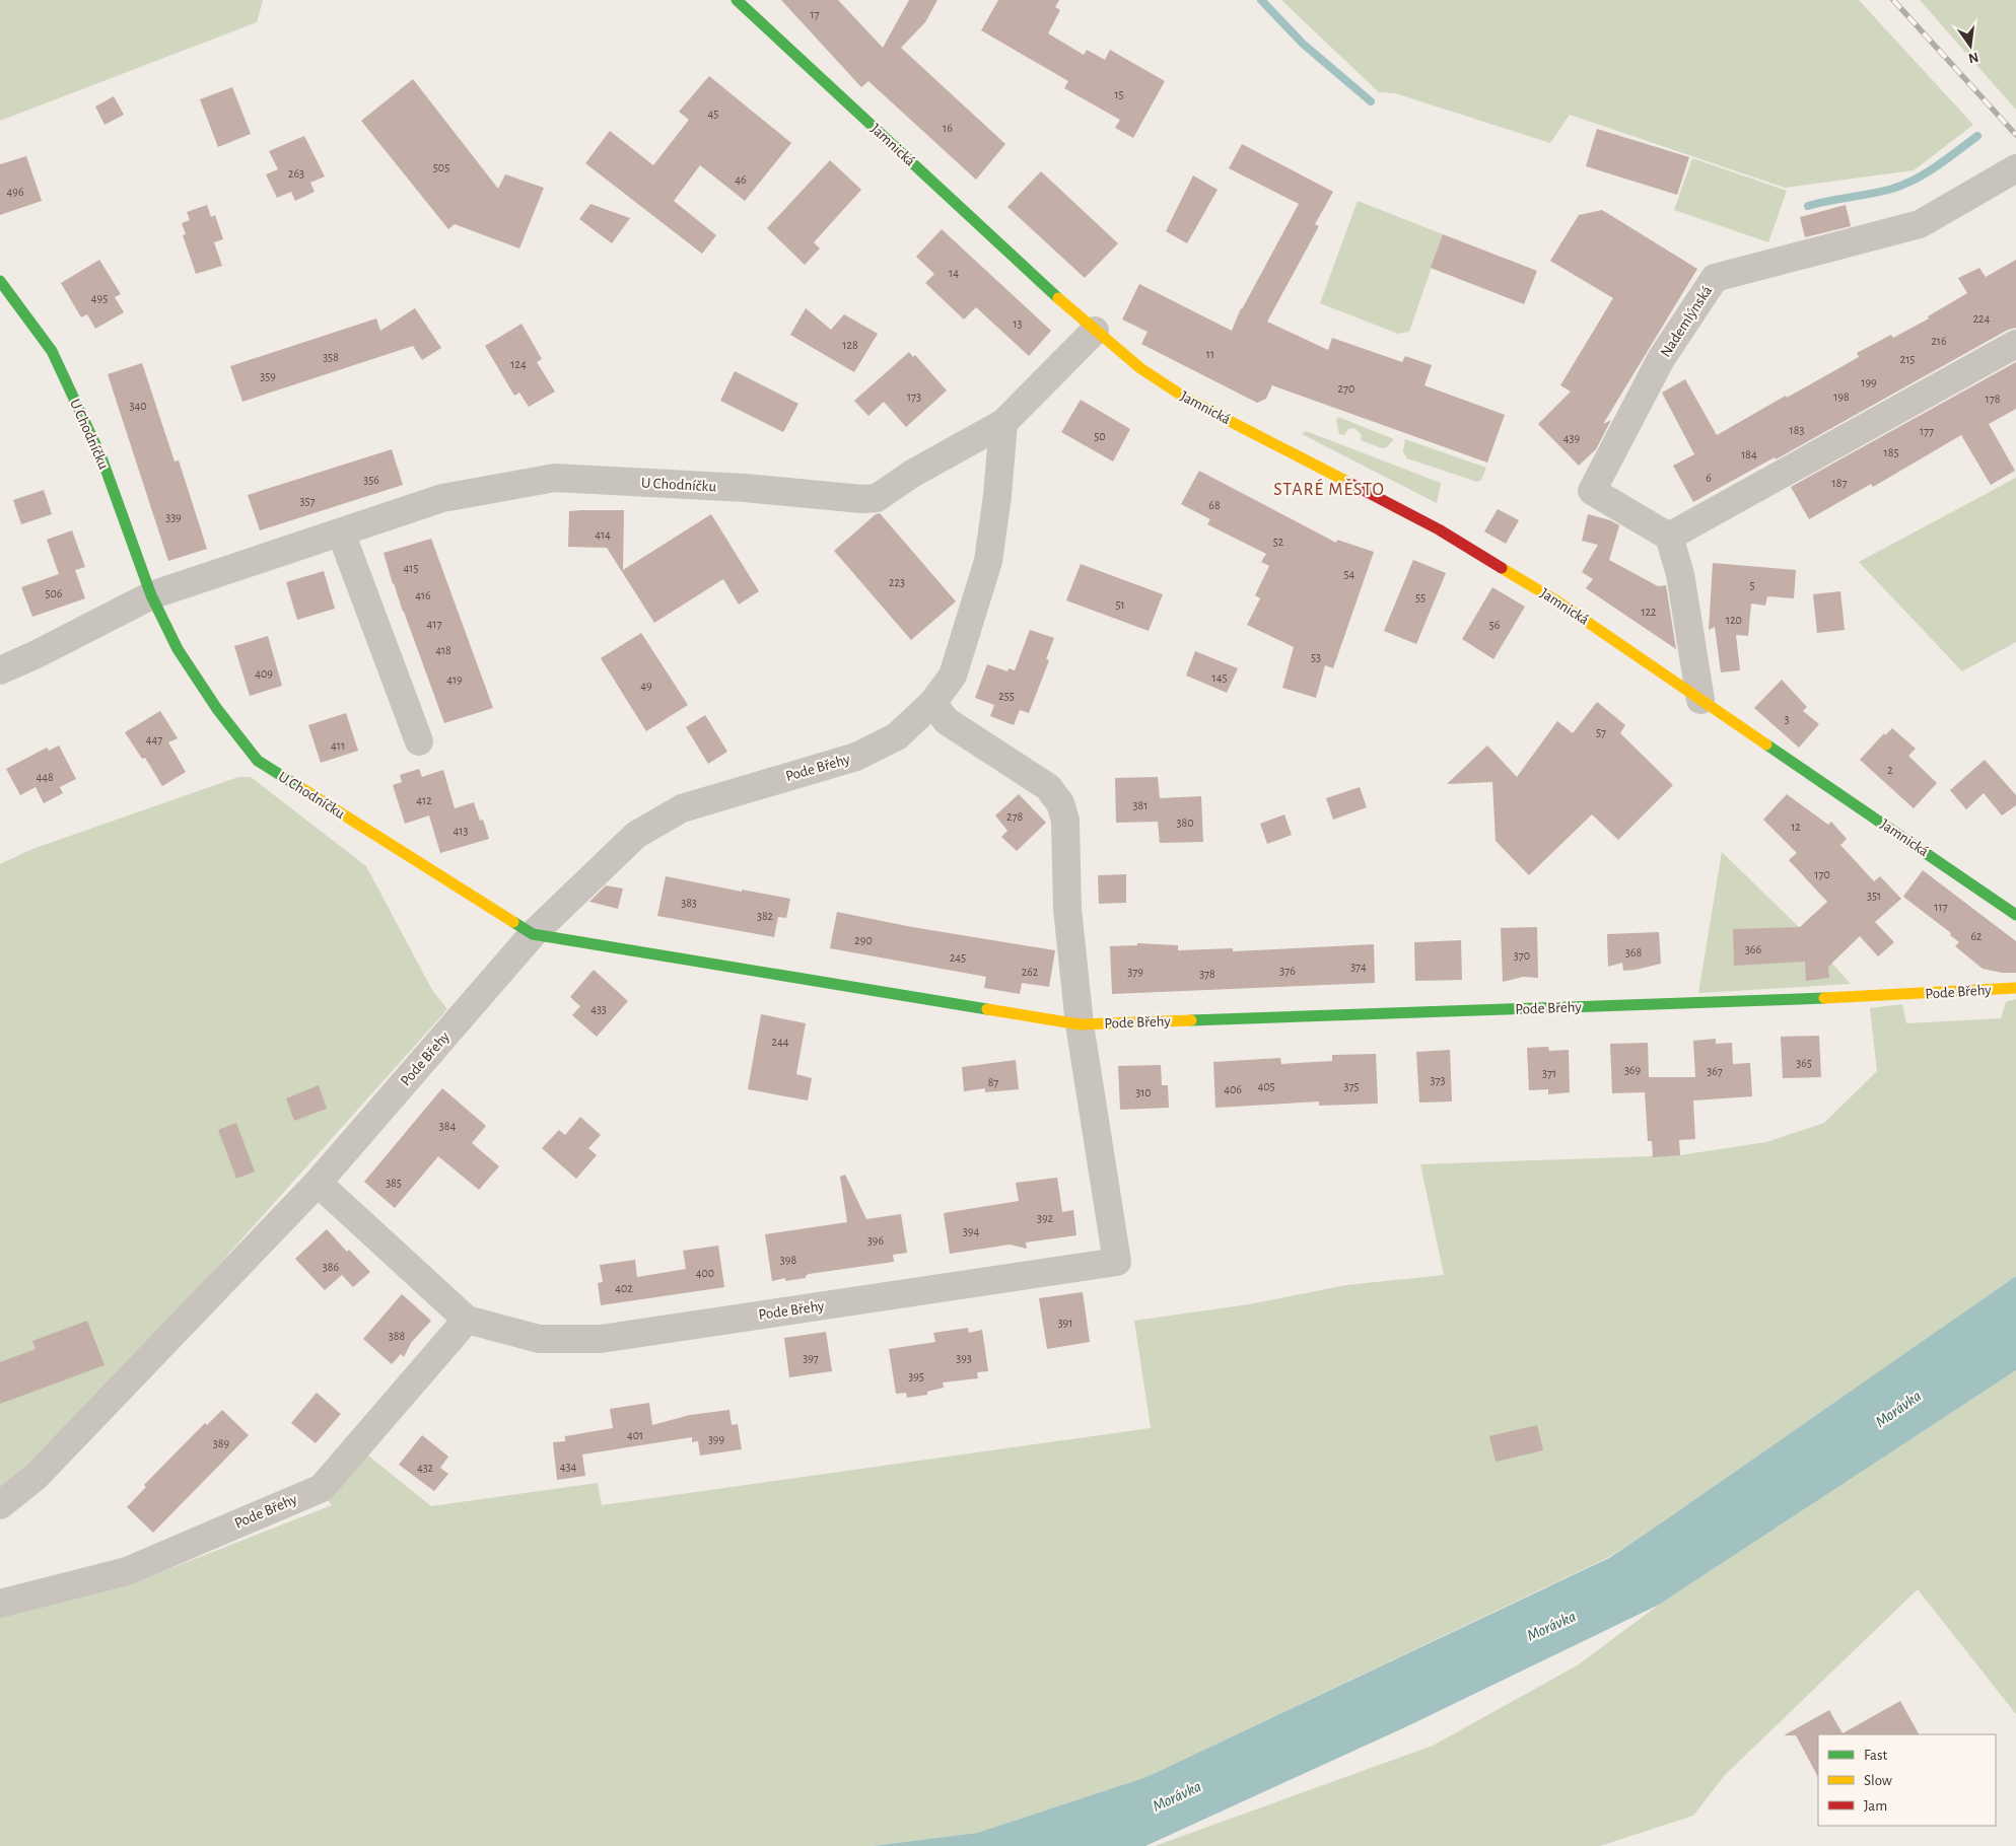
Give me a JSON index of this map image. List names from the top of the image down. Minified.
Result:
{"streets":{"street":["Jamnická","Nademlýnská","U Chodníčku","Pode Břehy"]},"crossings":[["U Chodníčku","Pode Břehy"]],"districts":["STARÉ MĚSTO"],"water":["Morávka"],"house_numbers":["17","15","45","16","505","263","46","496","14","495","224","13","216","128","11","358","215","124","359","199","270","173","198","178","340","183","177","50","439","185","184","6","356","187","357","68","339","414","52","415","54","223","5","506","416","55","51","122","120","417","56","418","53","409","145","419","49","255","3","57","447","411","2","448","412","381","278","380","12","413","170","351","383","117","382","62","290","366","368","370","245","374","376","262","379","378","433","244","365","369","367","371","373","87","405","375","406","310","384","385","392","394","396","398","386","400","402","391","388","397","393","395","401","399","389","434","432"],"legend":["Fast","Slow","Jam"],"north":"bottom"}
